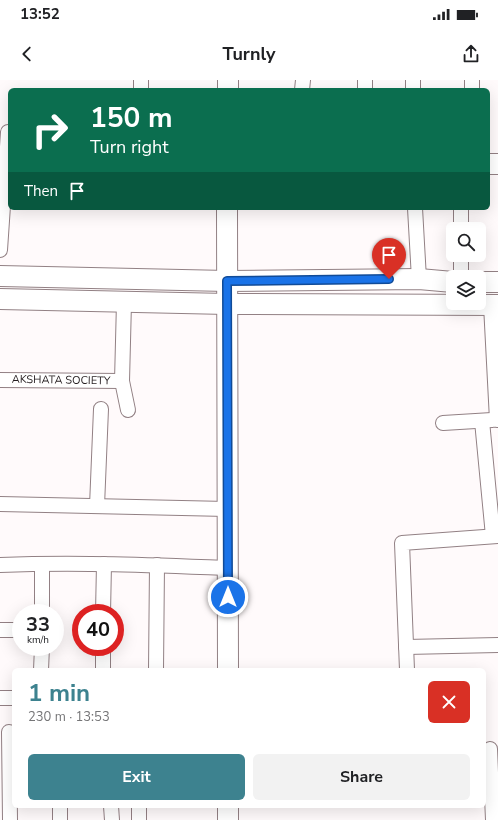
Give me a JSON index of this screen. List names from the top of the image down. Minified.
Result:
{"streets":{"street":["AKSHATA SOCIETY"]},"page":{"status":"13:52","header":"Turnly","turn":["150 m","Turn right"],"then":"Then","speed":"33 km/h","limit":"40","heading":["1 min","230 m · 13:53"],"buttons":["Exit","Share"]}}
